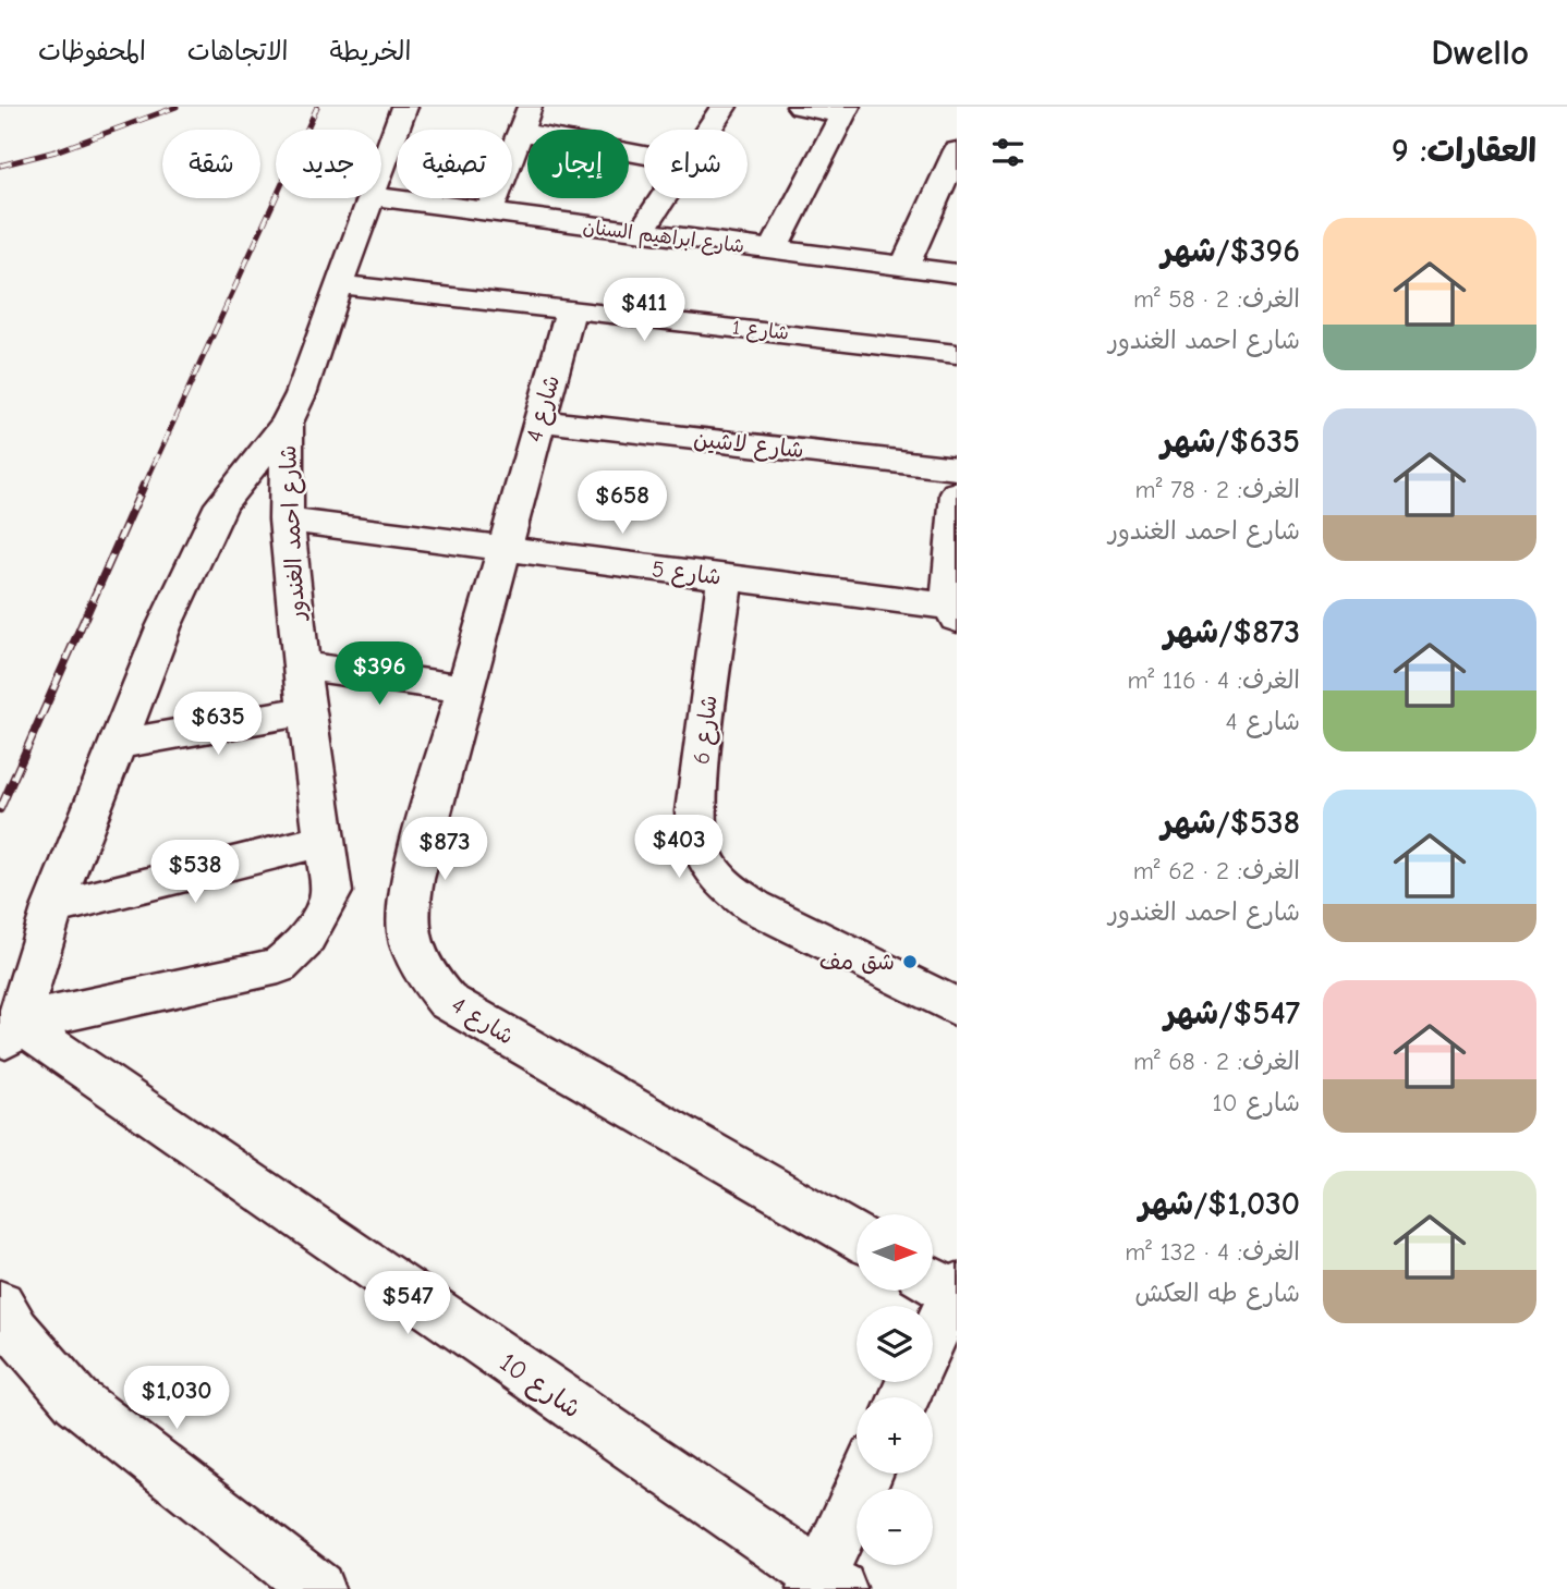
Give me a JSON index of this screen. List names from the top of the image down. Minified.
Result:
{"streets":{"street":["شارع ابراهيم السنان","شارع 1","شارع 4","شارع لاشين","شارع احمد الغندور","شارع 5","شارع 6","شارع 10"]},"crossings":[["شارع 1","شارع 4"],["شارع 1","شارع احمد الغندور"],["شارع 4","شارع لاشين"],["شارع 4","شارع 5"],["شارع احمد الغندور","شارع 5"],["شارع احمد الغندور","شارع 10"],["شارع 5","شارع 6"]],"places":["شق مف"],"north":"right","page":{"header":"Dwello","nav":["الخريطة","الاتجاهات","المحفوظات"],"heading":"العقارات: 9","chip":["شراء","إيجار","تصفية","جديد","شقة"],"list":[{"name":"$396/شهر","note":"الغرف: 2 · 58 m² · شارع احمد الغندور"},{"name":"$635/شهر","note":"الغرف: 2 · 78 m² · شارع احمد الغندور"},{"name":"$873/شهر","note":"الغرف: 4 · 116 m² · شارع 4"},{"name":"$538/شهر","note":"الغرف: 2 · 62 m² · شارع احمد الغندور"},{"name":"$547/شهر","note":"الغرف: 2 · 68 m² · شارع 10"},{"name":"$1,030/شهر","note":"الغرف: 4 · 132 m² · شارع طه العكش"}],"price":["$411","$658","$396","$635","$403","$873","$538","$547","$1,030"],"map_buttons":["+","−"]}}
